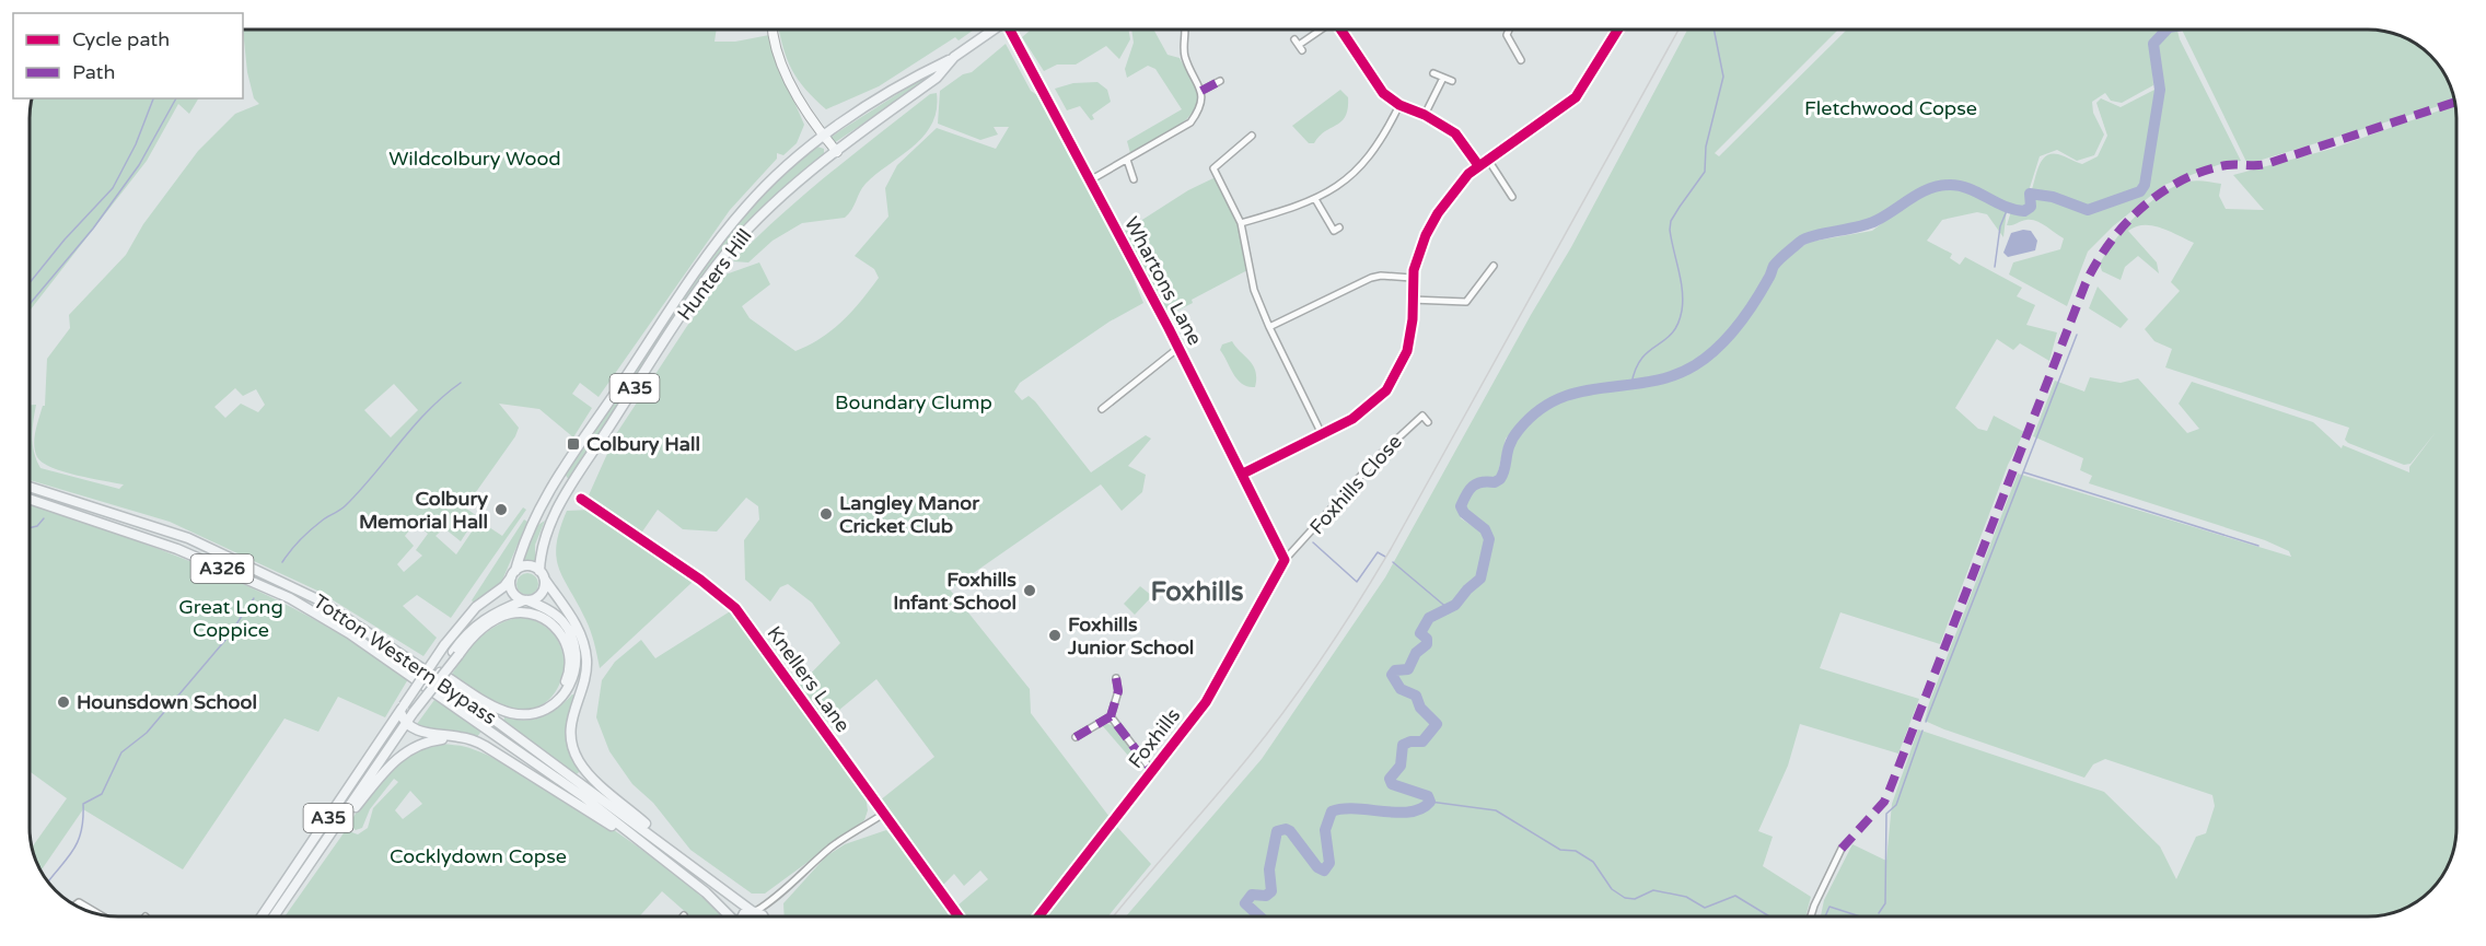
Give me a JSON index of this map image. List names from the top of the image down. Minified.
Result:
{"streets":{"main road":["Hunters Hill","A35","A326","Totton Western Bypass"],"street":["Whartons Lane","Foxhills Close","Knellers Lane","Foxhills"]},"crossings":[["Hunters Hill","A35"],["Whartons Lane","Foxhills Close"],["Whartons Lane","Foxhills"],["Foxhills Close","Foxhills"]],"districts":["Foxhills"],"parks":["Fletchwood Copse","Wildcolbury Wood","Boundary Clump","Great Long Coppice","Cocklydown Copse"],"places":{"transit":["Colbury Hall"],"other":["Colbury Memorial Hall","Langley Manor Cricket Club","Foxhills Infant School","Foxhills Junior School","Hounsdown School"]},"legend":["Cycle path","Path"]}
